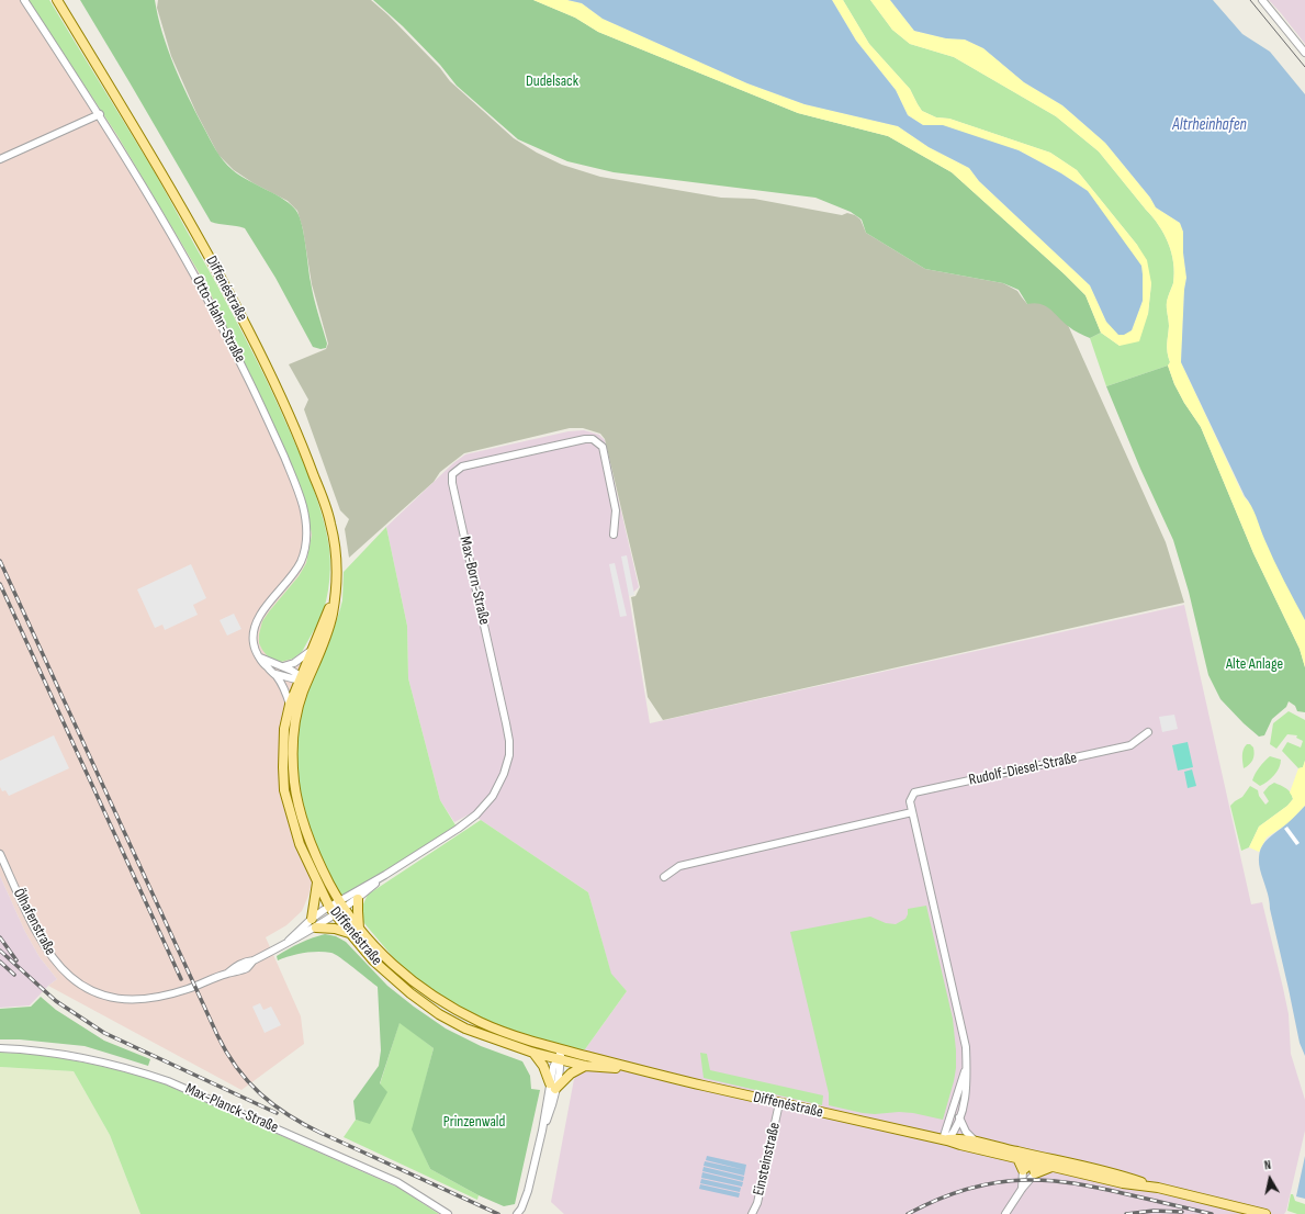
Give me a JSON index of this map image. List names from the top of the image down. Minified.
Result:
{"streets":{"main road":["Diffenéstraße"],"street":["Otto-Hahn-Straße","Max-Born-Straße","Rudolf-Diesel-Straße","Ölhafenstraße","Max-Planck-Straße","Einsteinstraße"]},"crossings":[["Diffenéstraße","Otto-Hahn-Straße"],["Diffenéstraße","Max-Born-Straße"],["Diffenéstraße","Rudolf-Diesel-Straße"],["Diffenéstraße","Ölhafenstraße"],["Diffenéstraße","Einsteinstraße"],["Max-Born-Straße","Ölhafenstraße"]],"water":["Altrheinhafen"],"parks":["Dudelsack","Alte Anlage","Prinzenwald"],"north":"top"}
